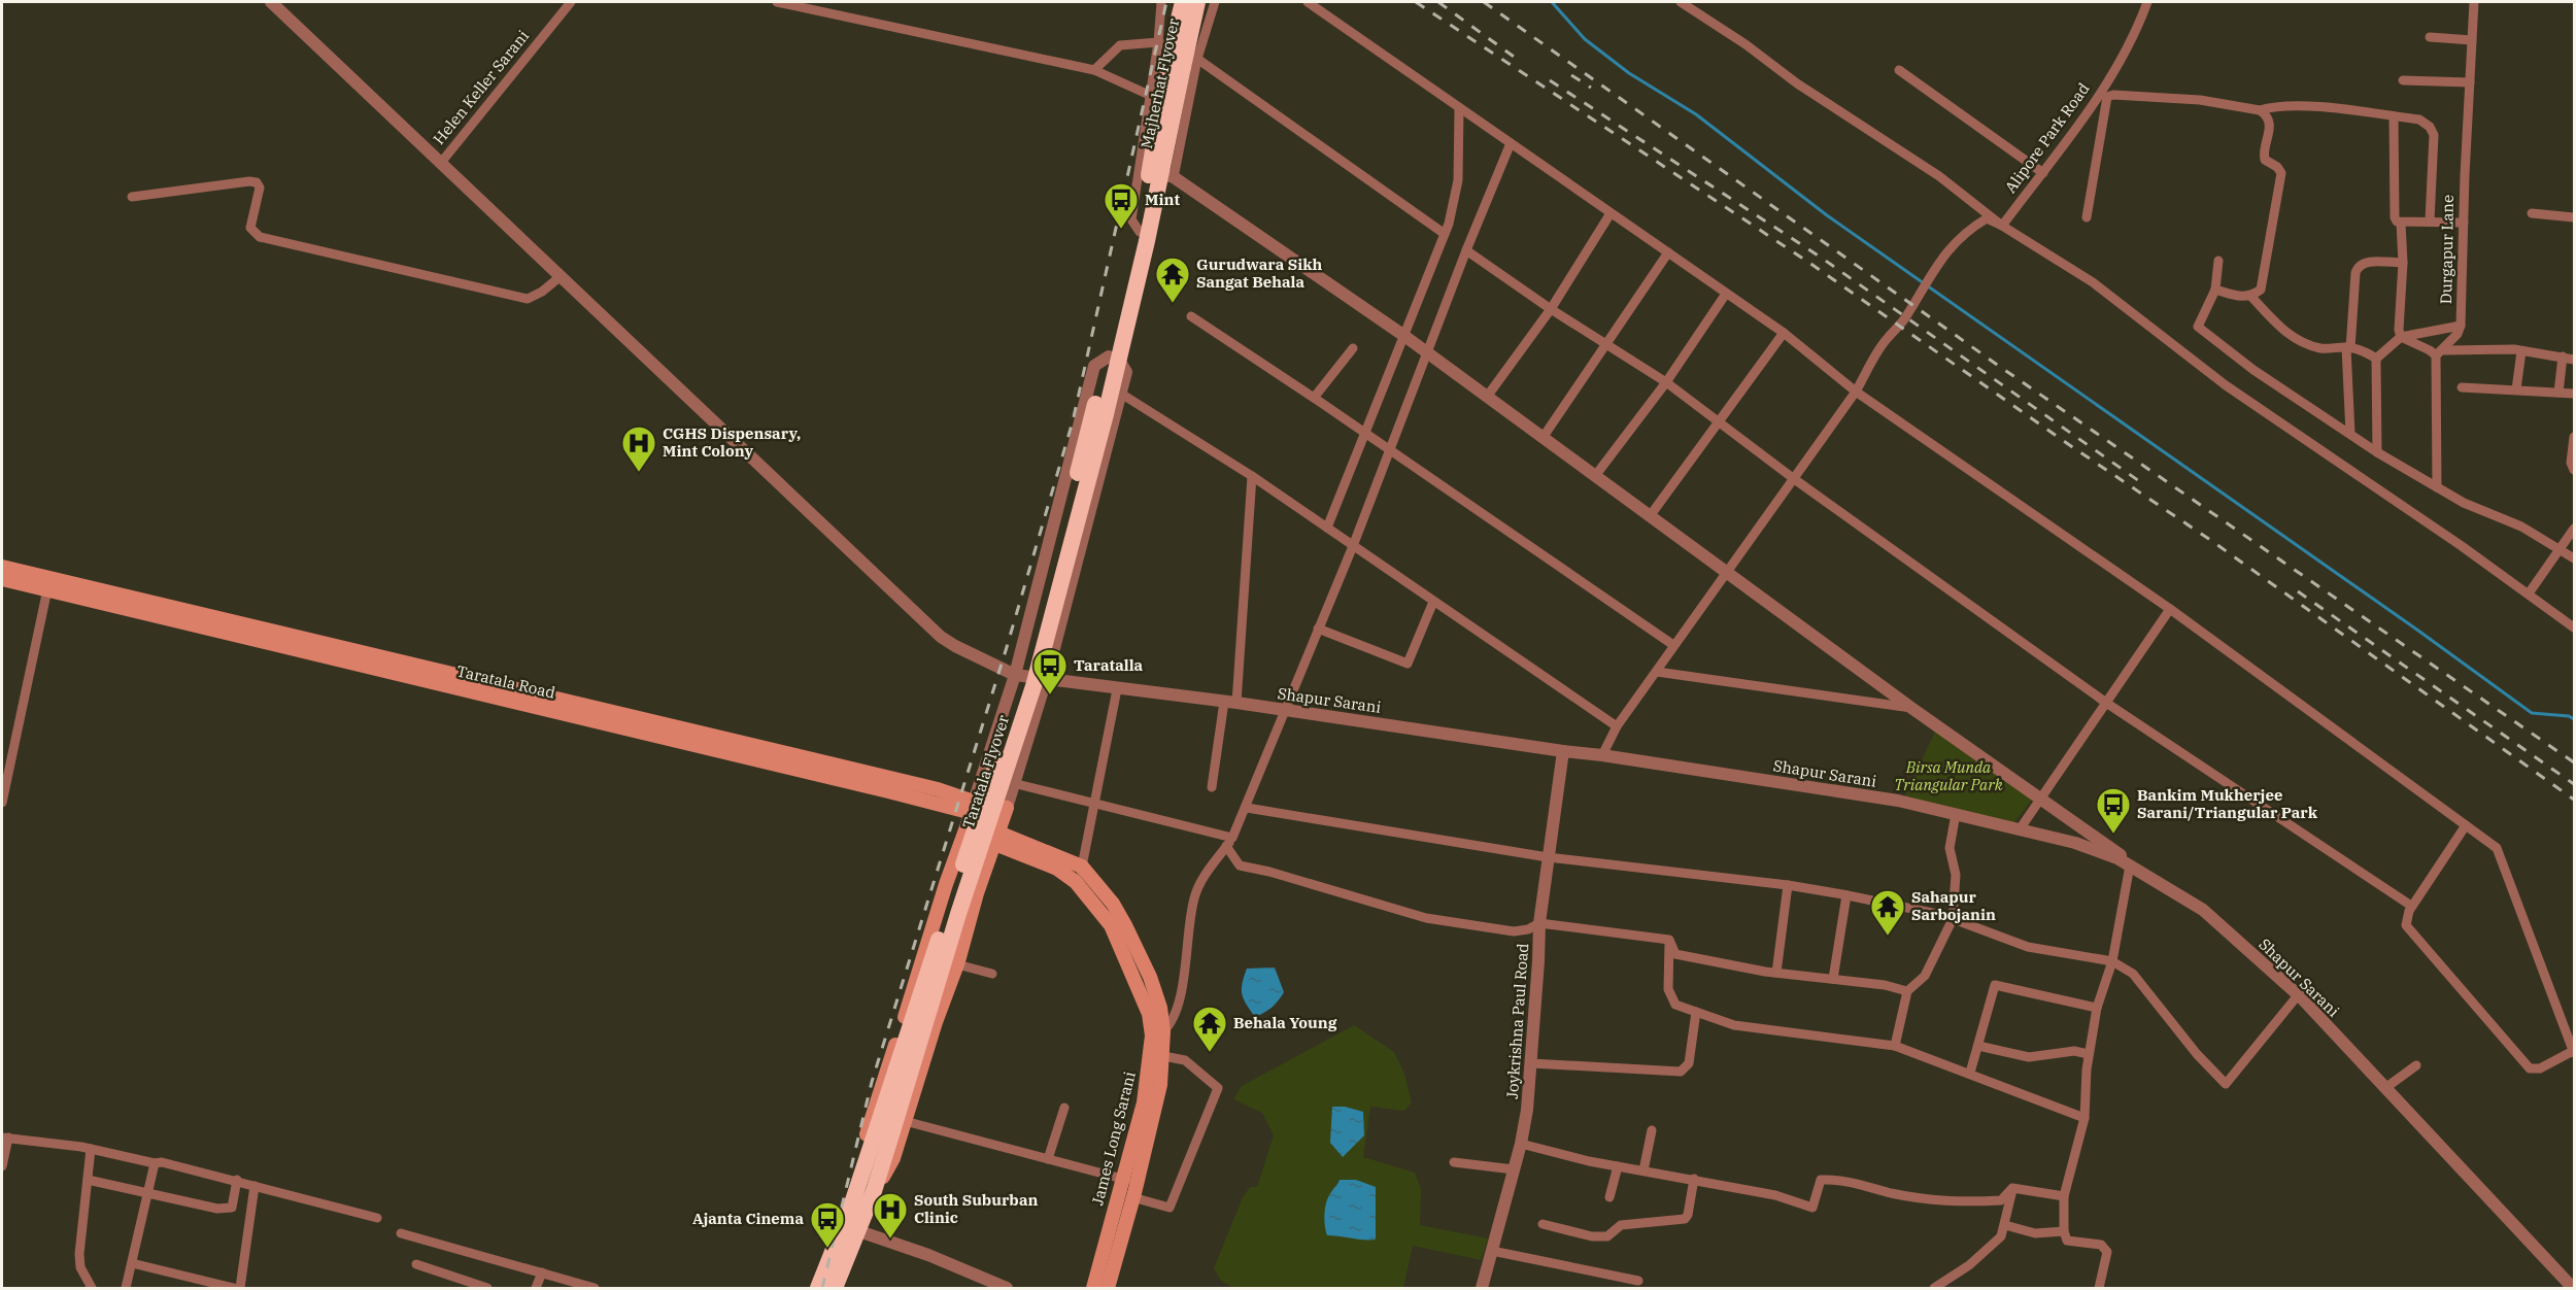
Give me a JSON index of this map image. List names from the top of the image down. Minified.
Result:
{"streets":{"highway":["Majherhat Flyover","Taratala Flyover"],"main road":["Taratala Road","James Long Sarani"],"street":["Helen Keller Sarani","Alipore Park Road","Durgapur Lane","Shapur Sarani","Joykrishna Paul Road"]},"crossings":[["Helen Keller Sarani","Shapur Sarani"],["Shapur Sarani","Joykrishna Paul Road"]],"parks":["Birsa Munda Triangular Park"],"places":{"bus stop":["Mint","Taratalla","Bankim Mukherjee Sarani/Triangular Park","Ajanta Cinema"],"temple":["Gurudwara Sikh Sangat Behala","Sahapur Sarbojanin","Behala Young"],"hospital":["CGHS Dispensary, Mint Colony","South Suburban Clinic"]}}
